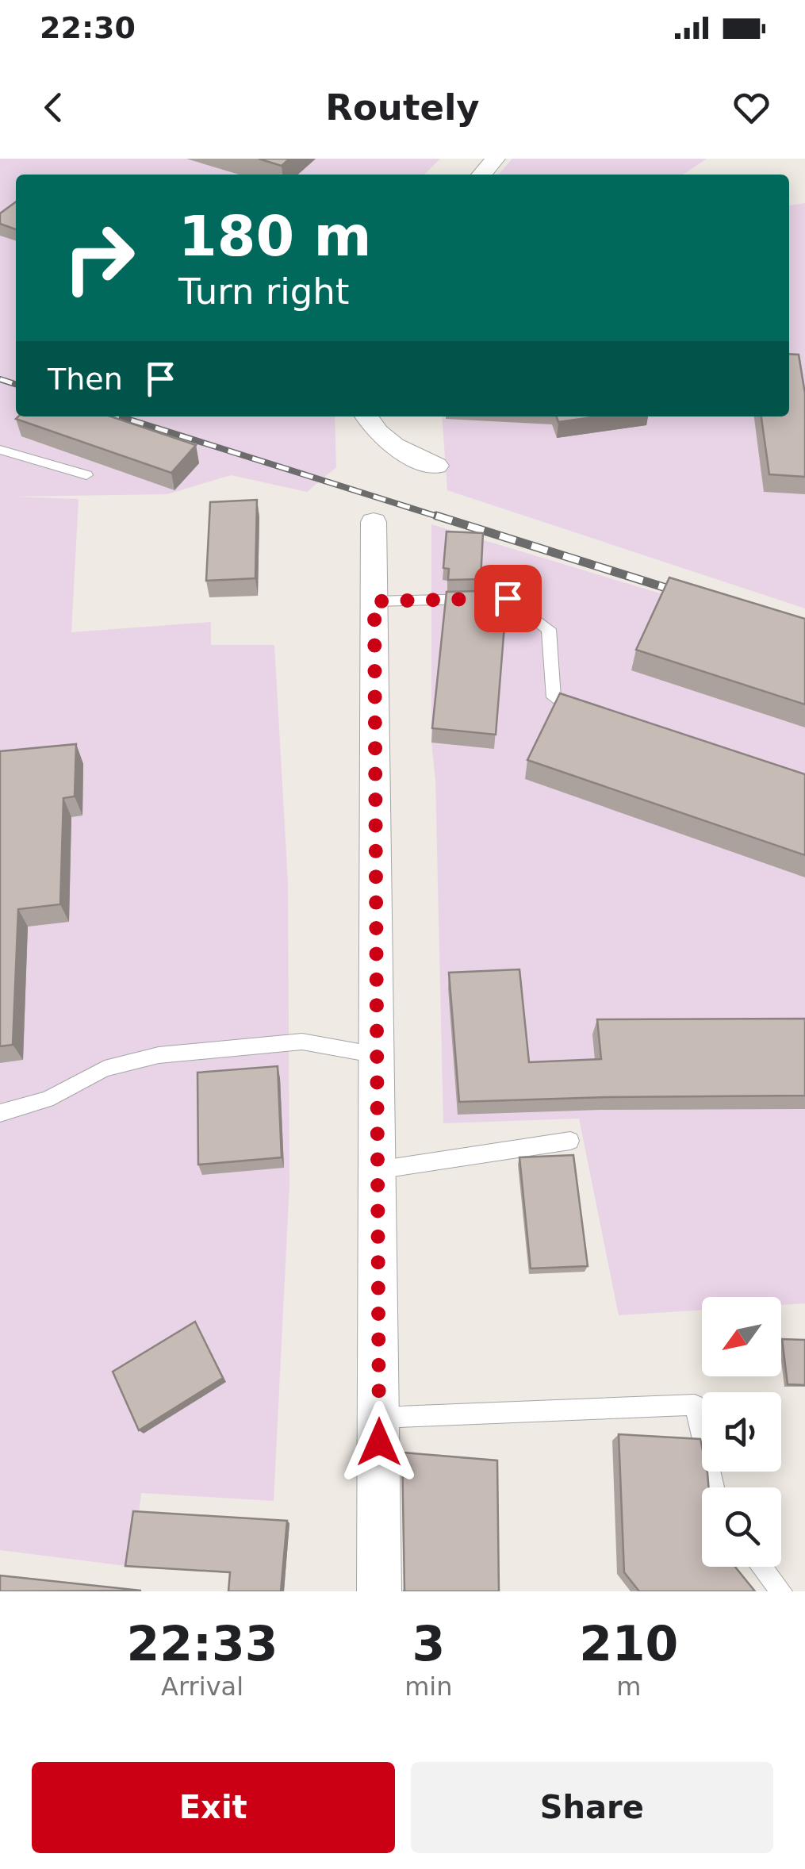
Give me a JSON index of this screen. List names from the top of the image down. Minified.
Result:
{"north":"bottom left","page":{"status":"22:30","header":"Routely","turn":["180 m","Turn right"],"then":"Then","eta":["22:33","Arrival","3","min","210","m"],"buttons":["Exit","Share"]}}
